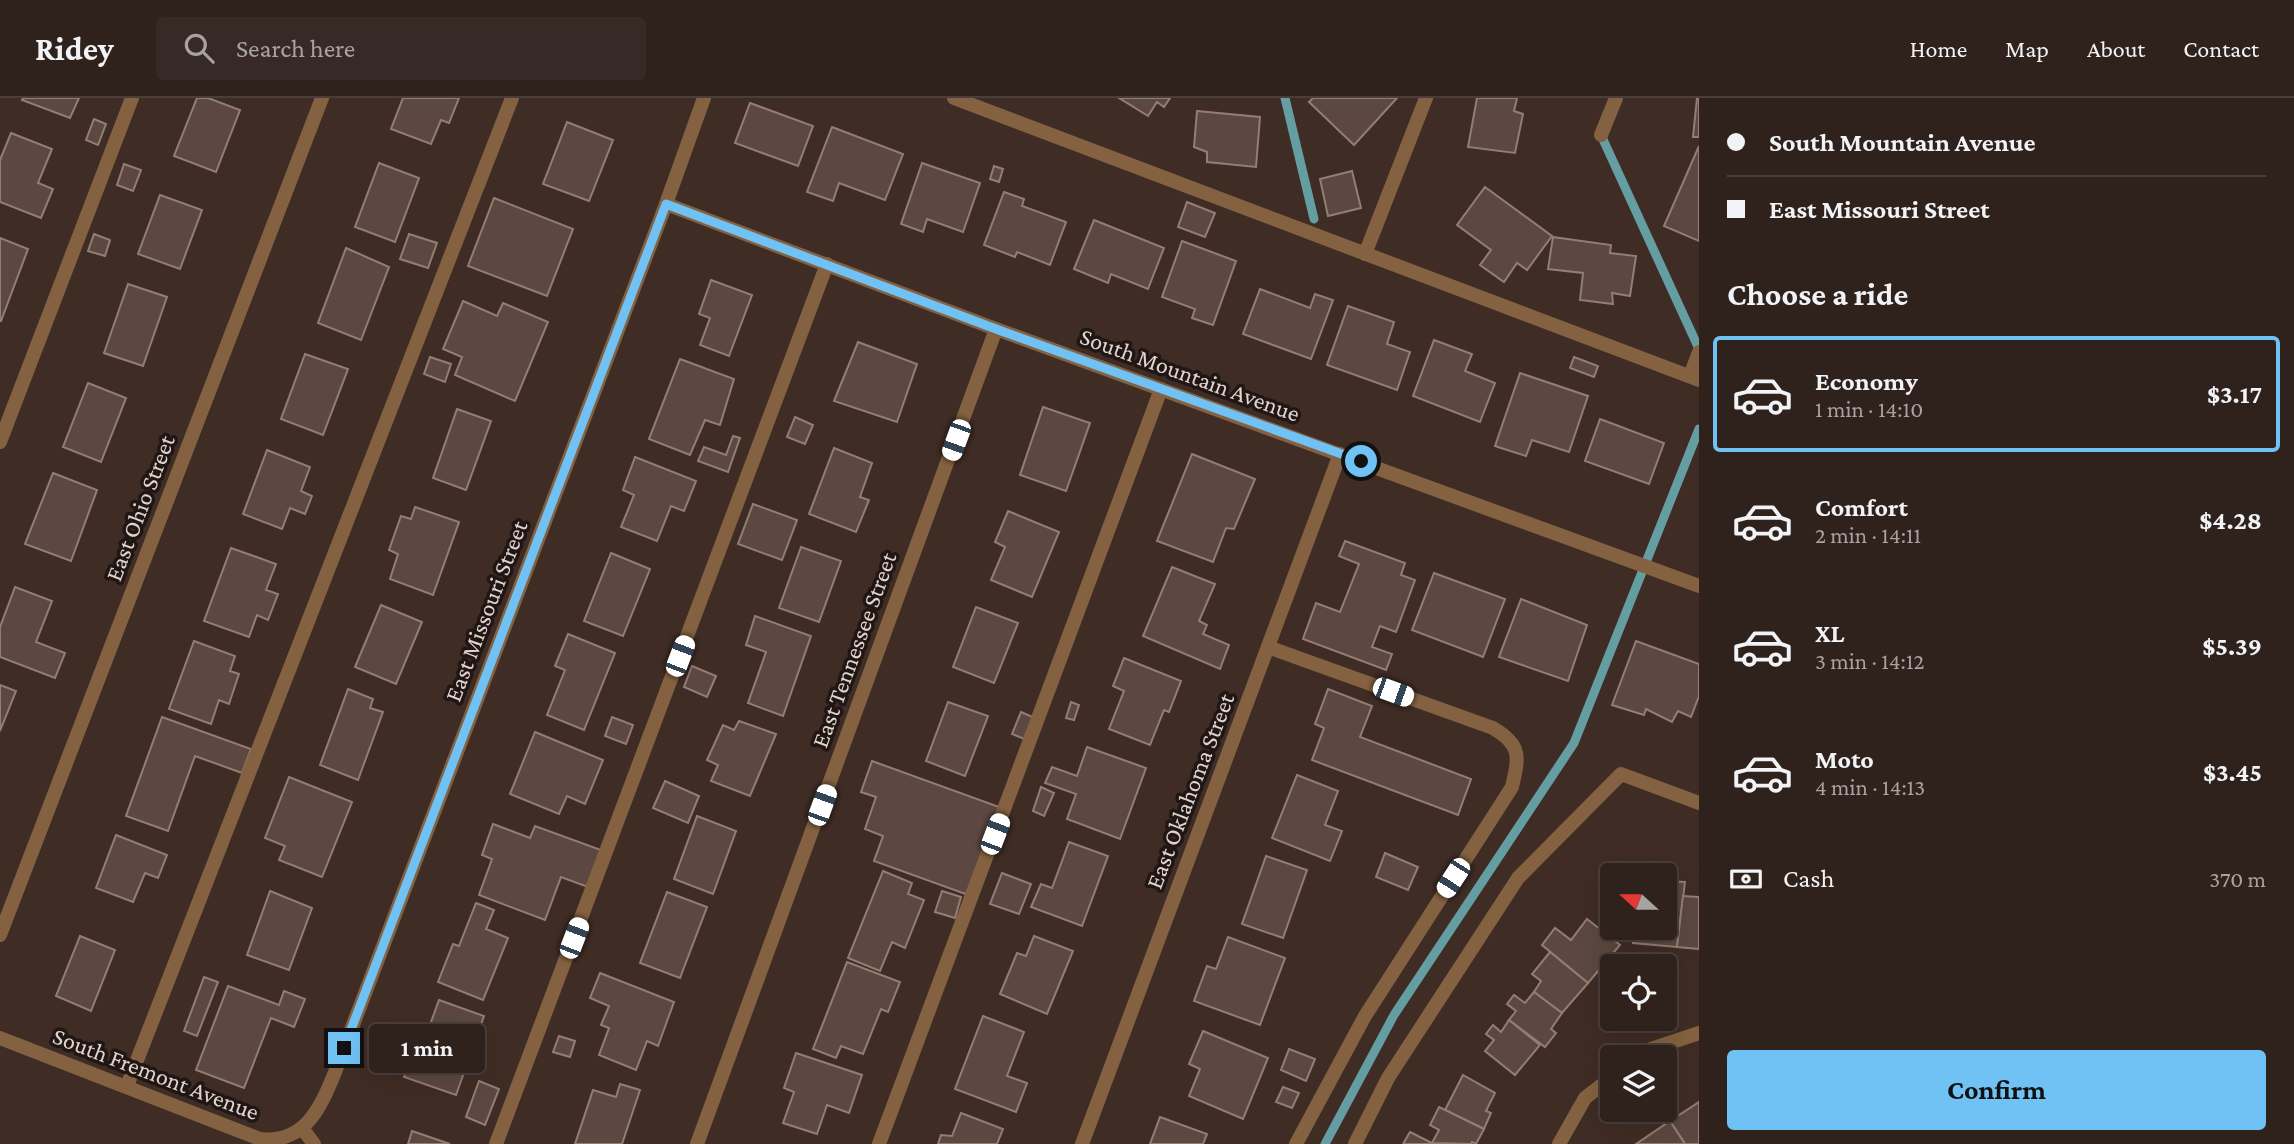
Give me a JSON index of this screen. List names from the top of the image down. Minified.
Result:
{"streets":{"street":["South Mountain Avenue","East Ohio Street","East Missouri Street","East Tennessee Street","East Oklahoma Street","South Fremont Avenue"]},"crossings":[["South Mountain Avenue","East Missouri Street"],["South Mountain Avenue","East Tennessee Street"],["South Mountain Avenue","East Oklahoma Street"],["East Missouri Street","South Fremont Avenue"]],"north":"left","page":{"header":"Ridey","search":"Search here","nav":["Home","Map","About","Contact"],"banner":["South Mountain Avenue","East Missouri Street"],"heading":"Choose a ride","list":[{"name":"Economy","note":"1 min · 14:10","value":"$3.17"},{"name":"Comfort","note":"2 min · 14:11","value":"$4.28"},{"name":"XL","note":"3 min · 14:12","value":"$5.39"},{"name":"Moto","note":"4 min · 14:13","value":"$3.45"}],"pay":["Cash","370 m"],"bubble":"1 min","buttons":"Confirm"}}
